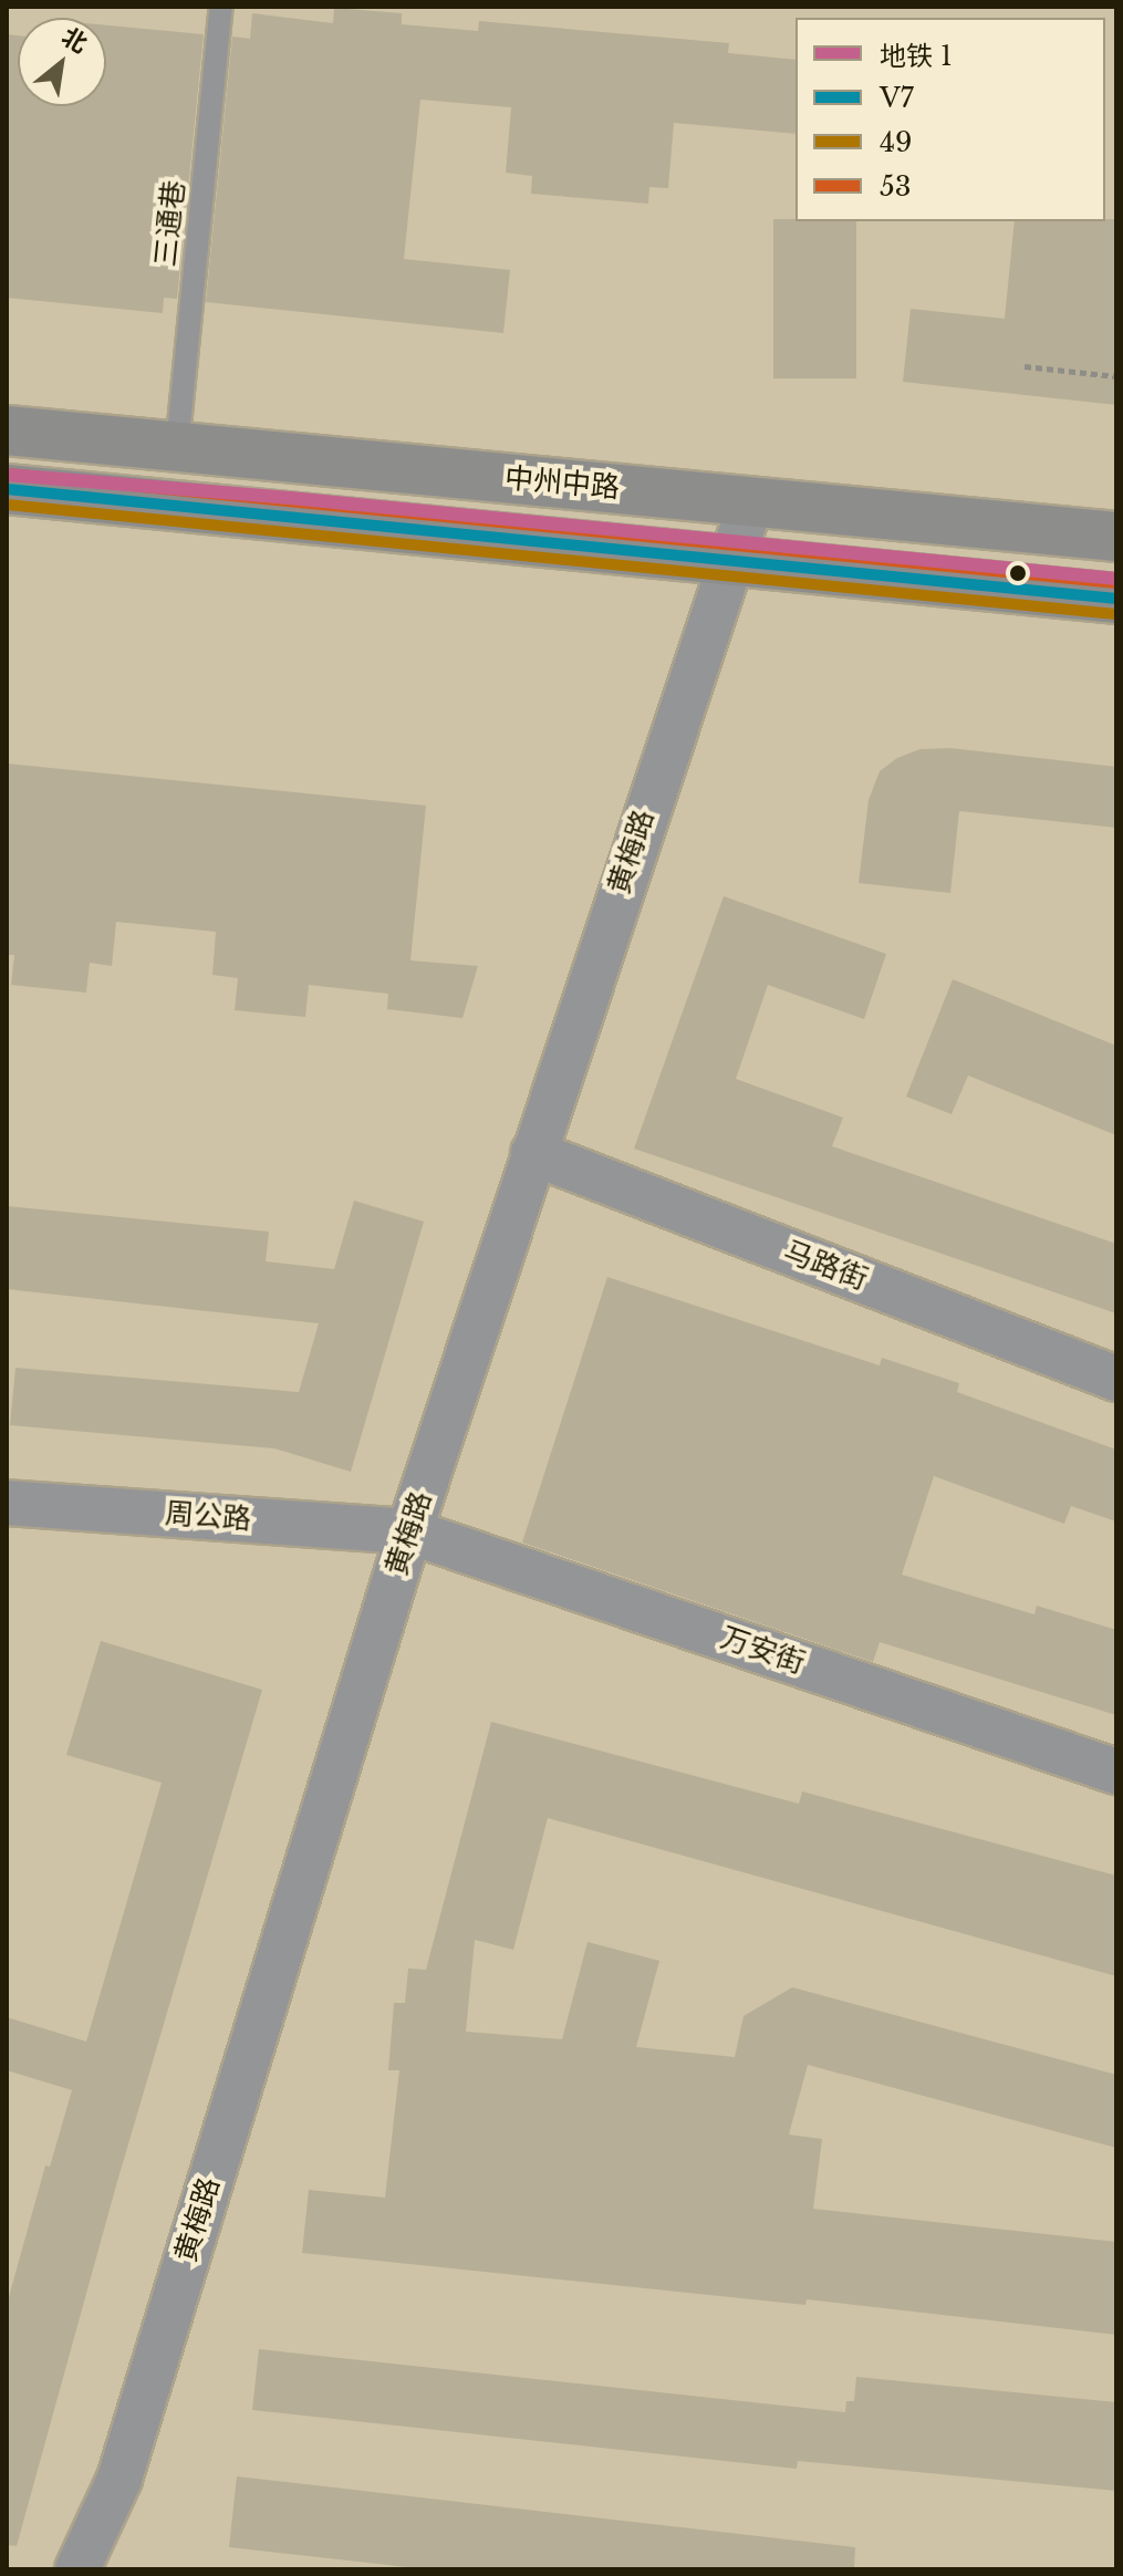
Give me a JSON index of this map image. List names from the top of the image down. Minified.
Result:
{"streets":{"main road":["中州中路"],"street":["黄梅路","马路街","周公路","万安街"],"lane":["三通巷"]},"crossings":[["三通巷","中州中路"],["中州中路","黄梅路"],["黄梅路","马路街"],["黄梅路","周公路"],["黄梅路","万安街"],["周公路","万安街"]],"lines":["transit line 53","metro line 1","transit line V7","transit line 49"],"legend":["地铁 1","V7","49","53"],"north":"top right"}
